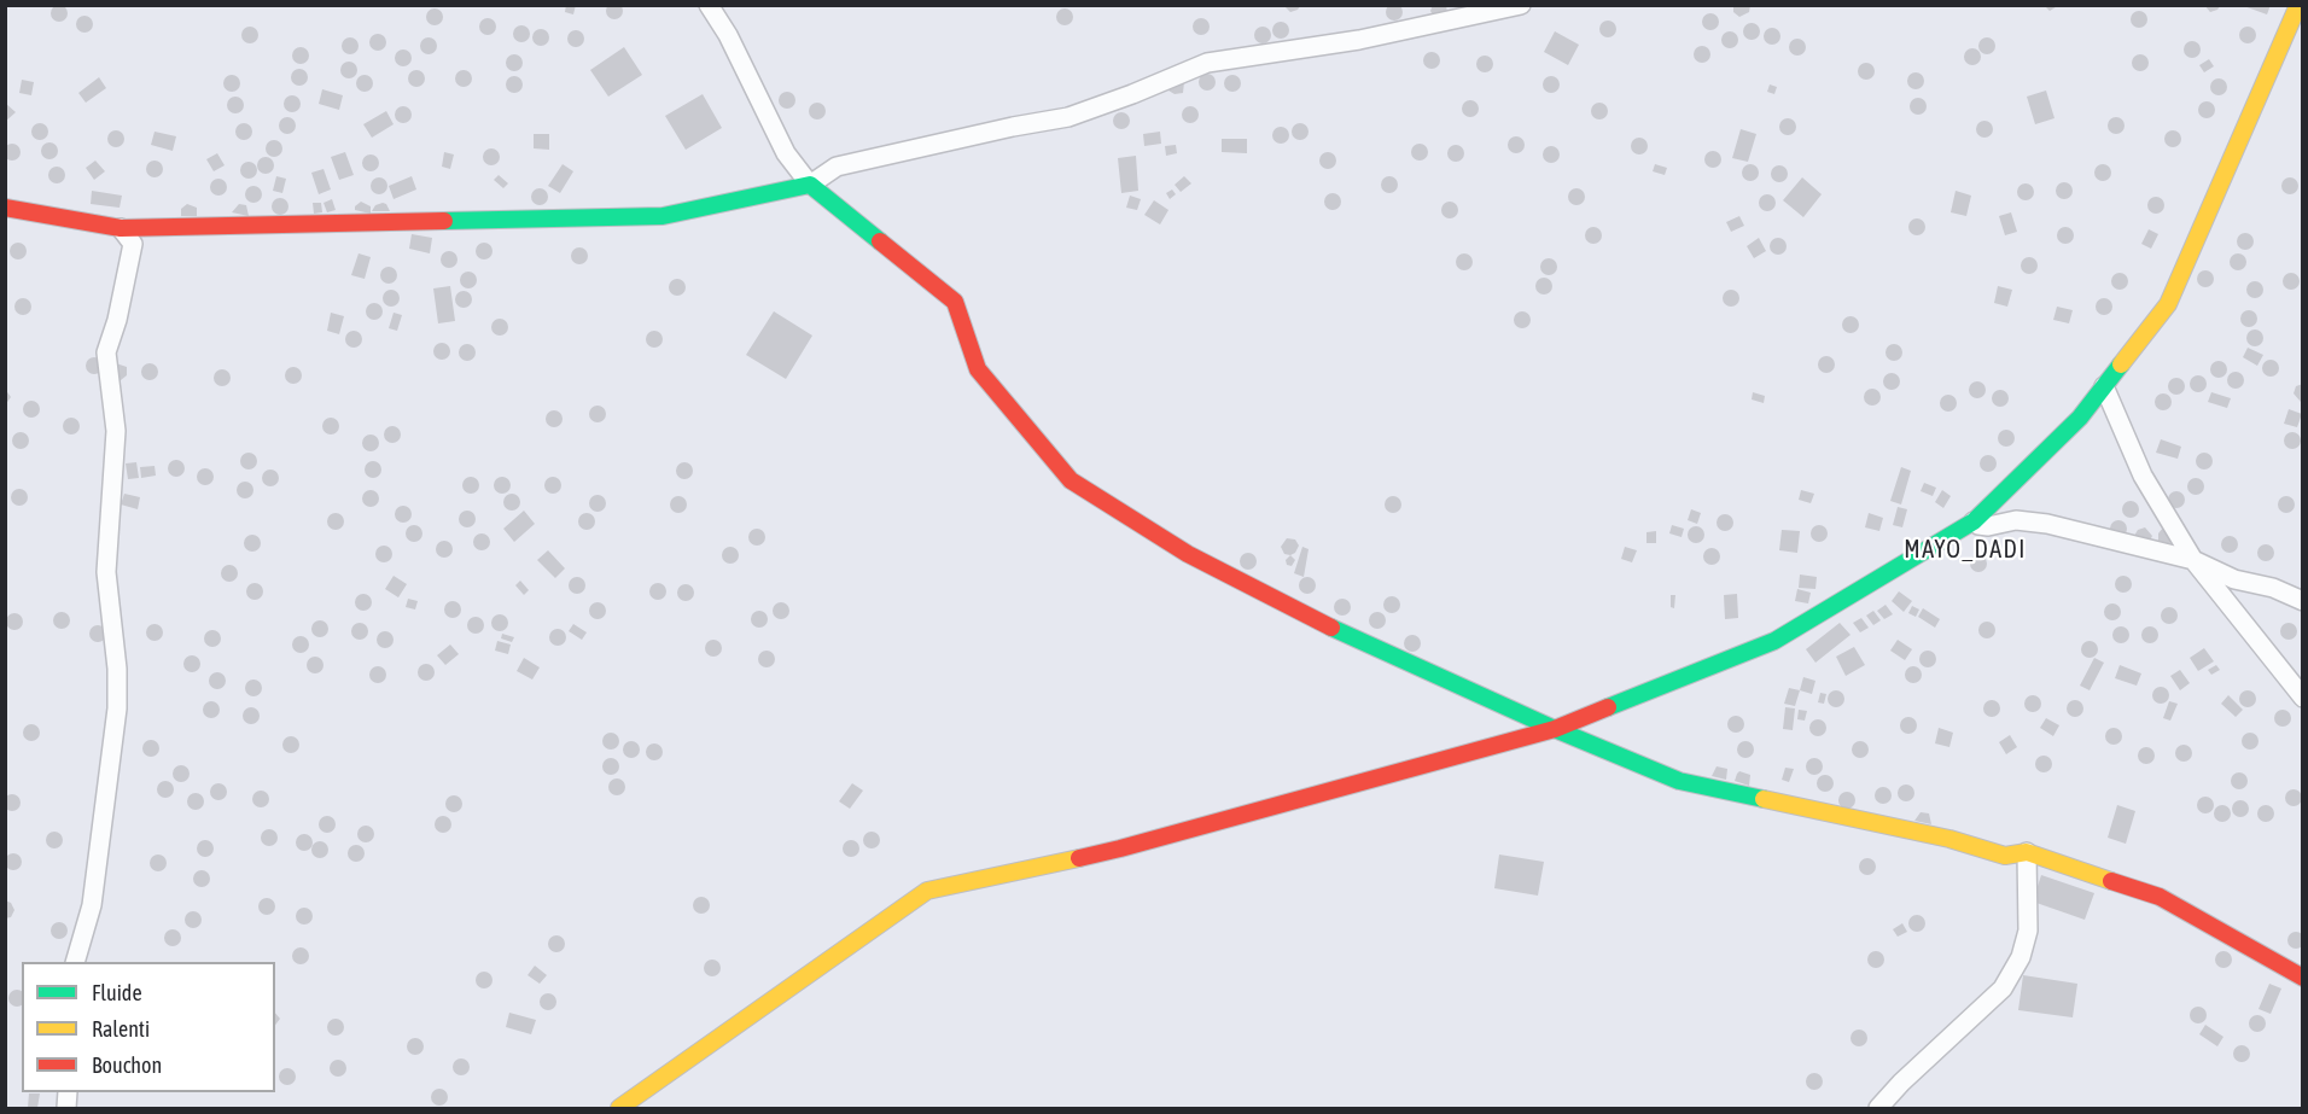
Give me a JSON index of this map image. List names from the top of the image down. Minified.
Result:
{"districts":["MAYO_DADI"],"legend":["Fluide","Ralenti","Bouchon"]}
